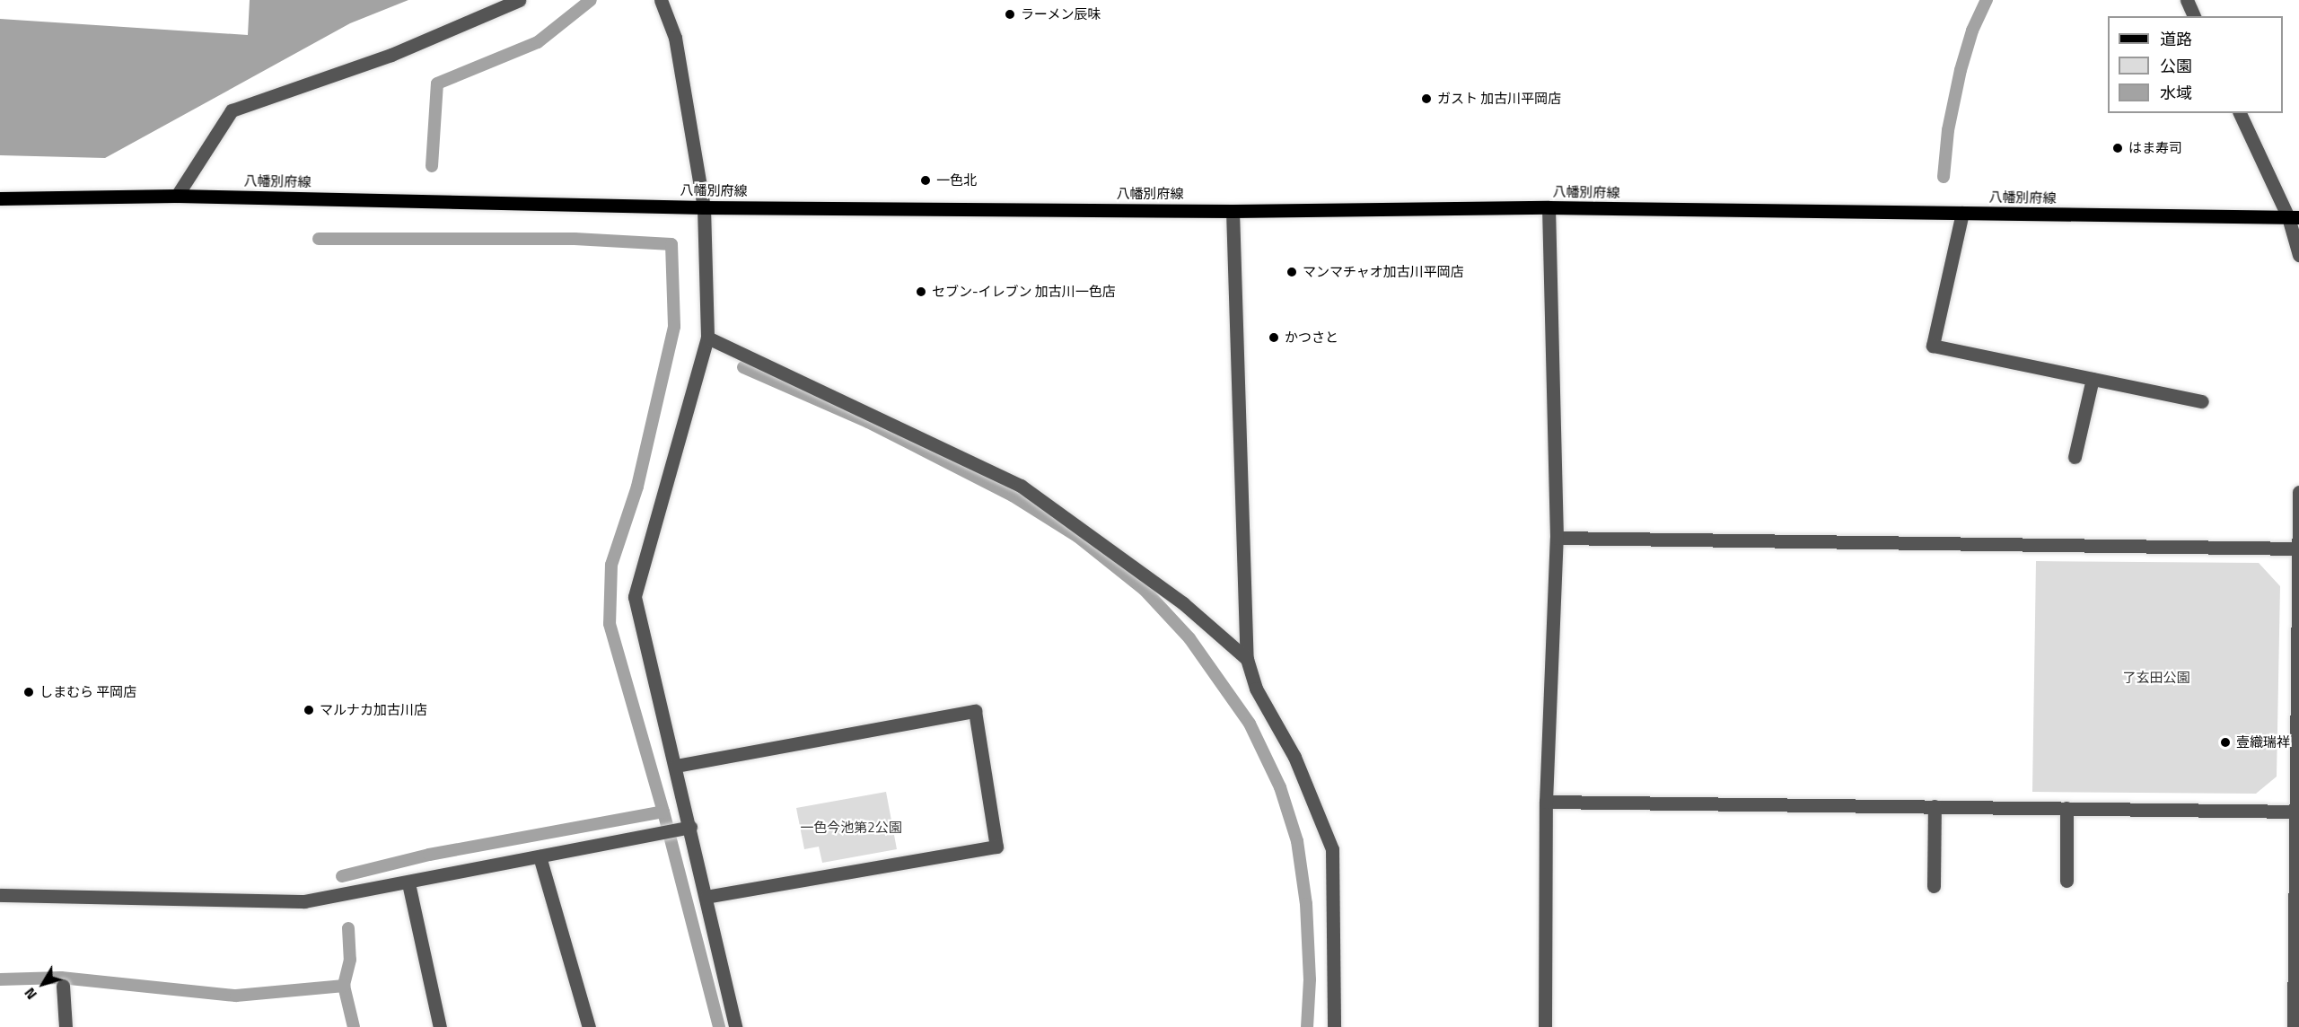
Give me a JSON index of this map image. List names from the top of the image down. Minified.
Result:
{"streets":{"main road":["八幡別府線"]},"parks":["了玄田公園","一色今池第2公園"],"places":["ラーメン辰味","ガスト 加古川平岡店","はま寿司","一色北","マンマチャオ加古川平岡店","セブン-イレブン 加古川一色店","かつさと","しまむら 平岡店","マルナカ加古川店","壹織瑞祥"],"legend":["道路","公園","水域"],"north":"bottom left"}
